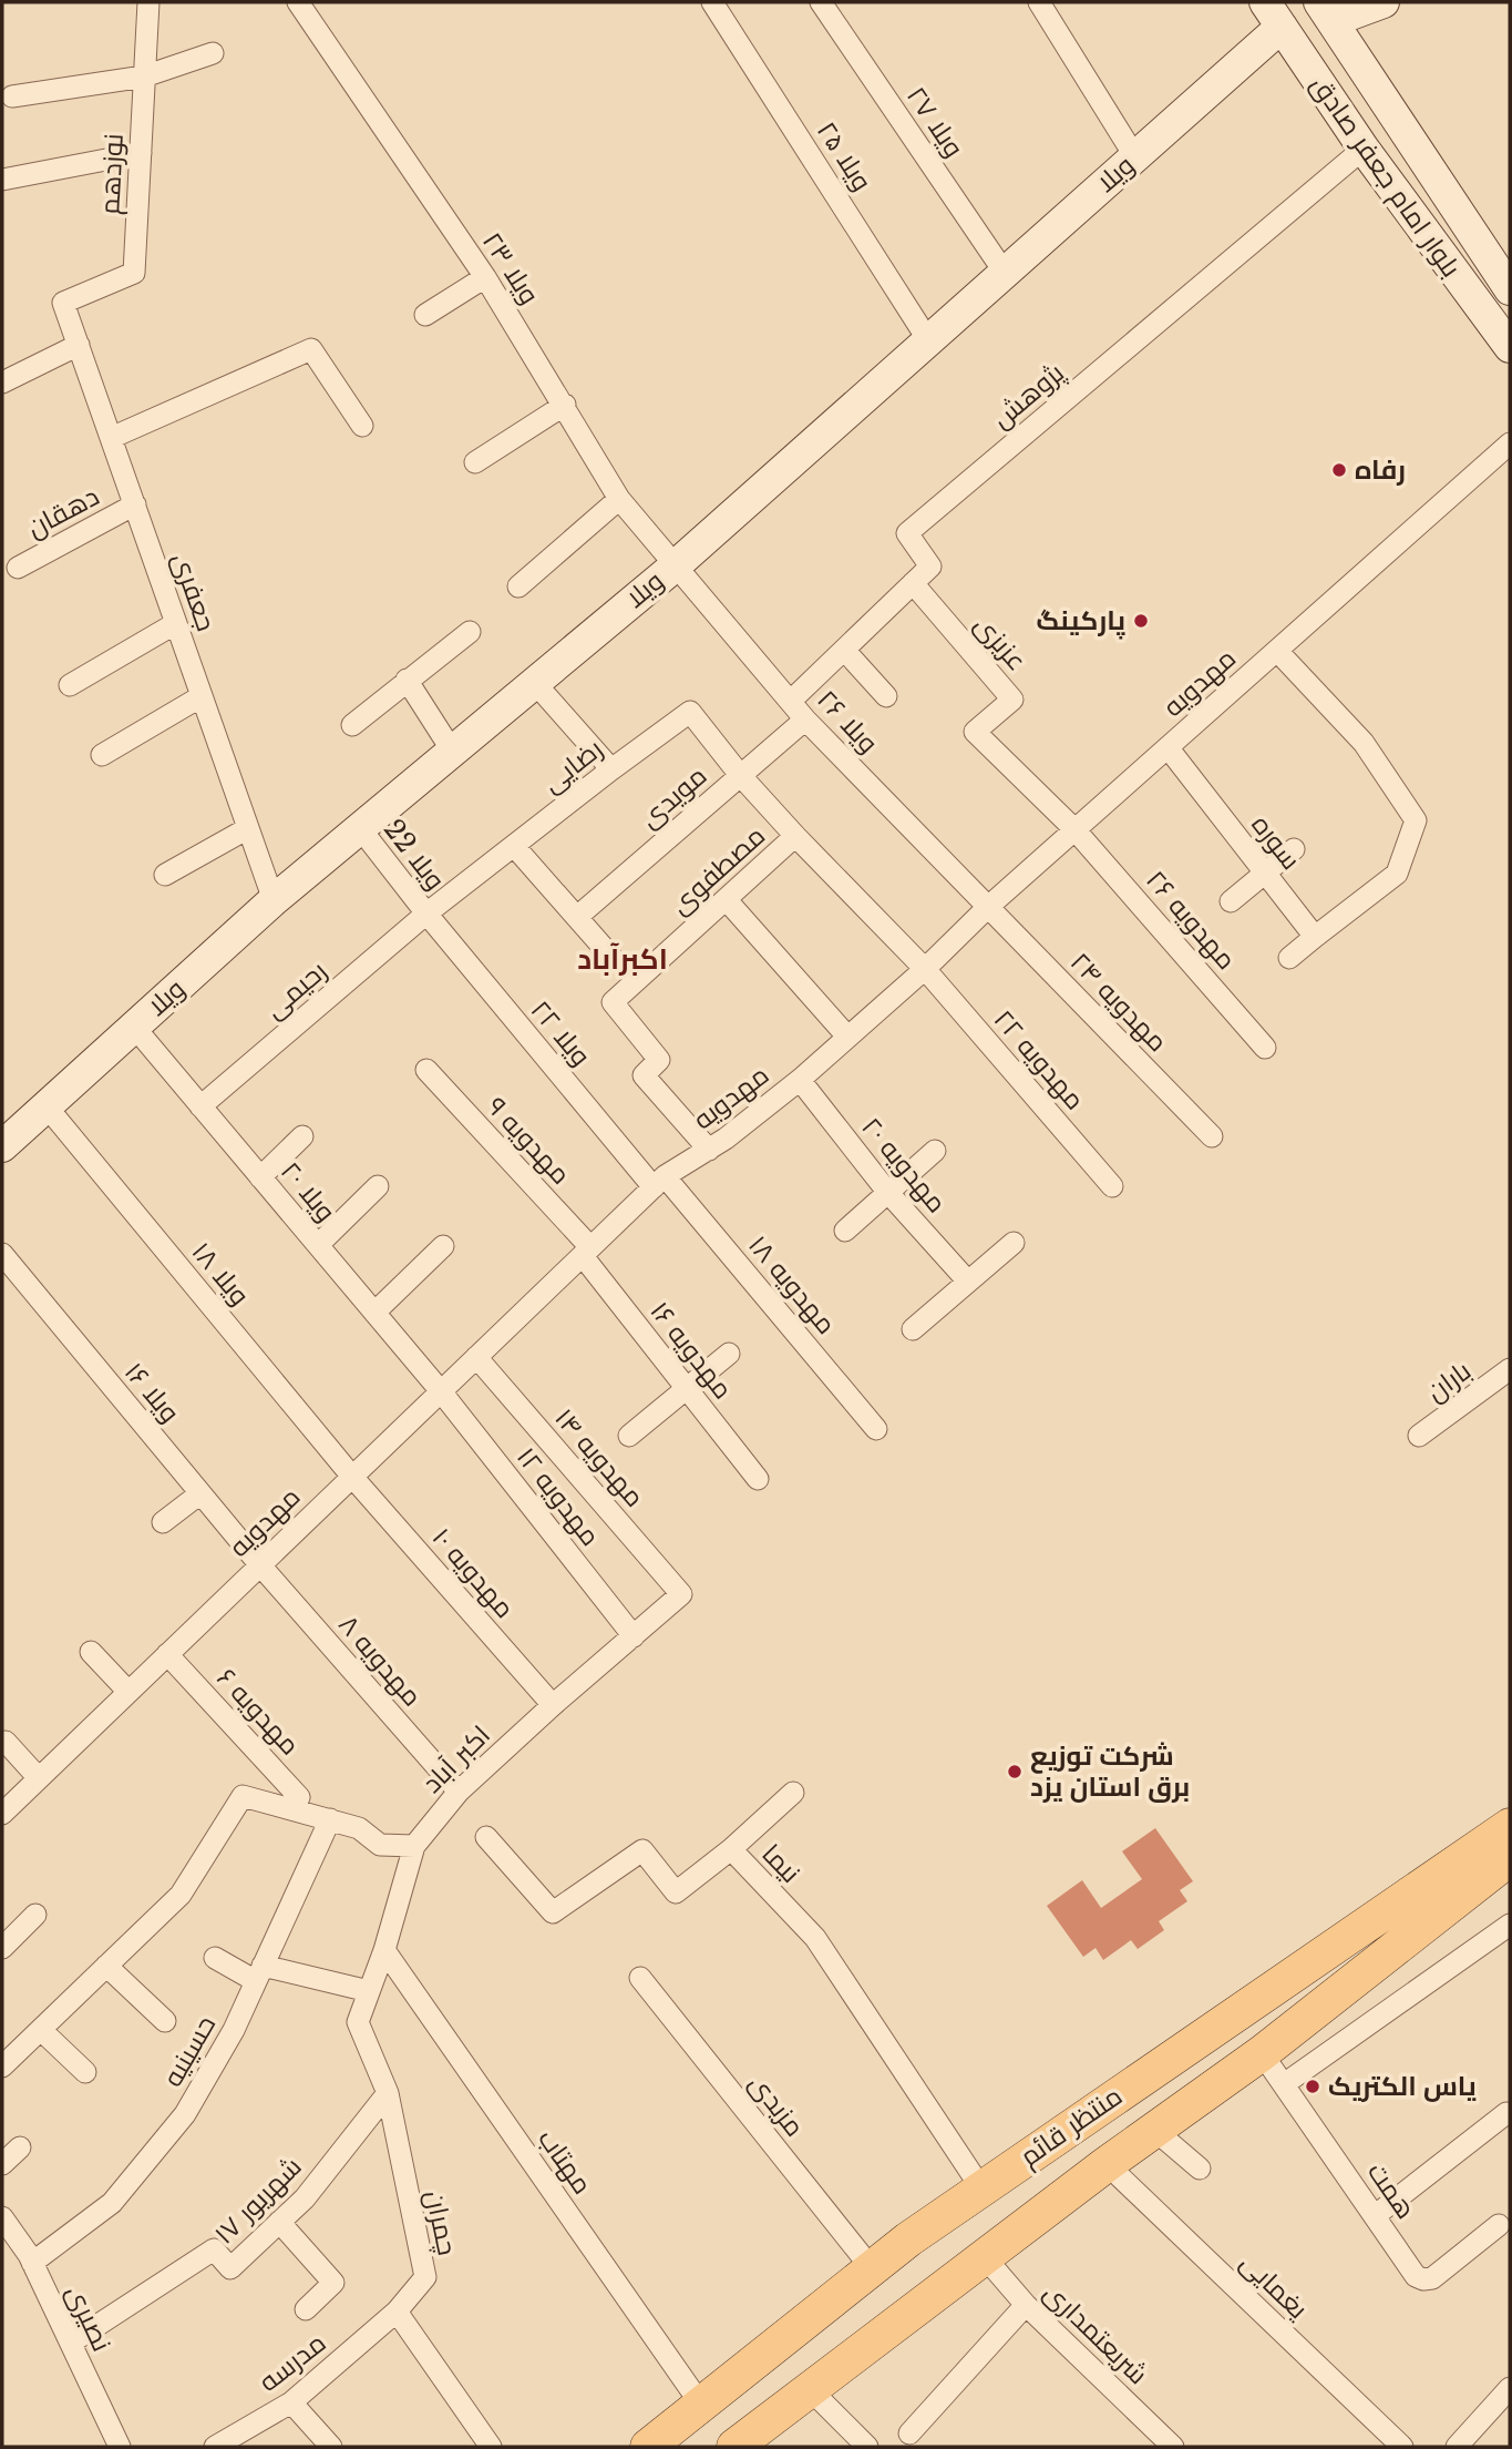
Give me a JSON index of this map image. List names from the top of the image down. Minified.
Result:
{"streets":{"main road":["منتظر قائم"],"street":["ویلا ۲۷","ویلا ۲۵","نوزدهم","ویلا","بلوار امام جعفر صادق","ویلا ۲۳","پژوهش","دهقان","جعفری","عزیزی","مهدویه","ویلا ۲۶","رضایی","مویدی","سوره","ویلا 22","مصطفوی","مهدویه ۲۶","رحیمی","مهدویه ۲۴","ویلا ۲۲","مهدویه ۲۲","مهدویه ۹","مهدویه ۲۰","ویلا ۲۰","ویلا ۱۸","مهدویه ۱۸","مهدویه ۱۶","باران","ویلا ۱۶","مهدویه ۱۴","مهدویه ۱۲","مهدویه ۱۰","مهدویه ۸","مهدویه ۶","اکبر آباد","نیما","حسینیه","مزیدی","مهتاب","همت","۱۷ شهریور","چمران","یغمایی","نصیری","شریعتمداری","مدرسه"]},"crossings":[["ویلا ۲۷","ویلا"],["ویلا ۲۵","ویلا"],["نوزدهم","جعفری"],["ویلا","بلوار امام جعفر صادق"],["ویلا","ویلا ۲۳"],["ویلا","جعفری"],["ویلا","ویلا ۲۶"],["ویلا","ویلا 22"],["ویلا","ویلا ۲۰"],["ویلا","ویلا ۱۸"],["بلوار امام جعفر صادق","پژوهش"],["ویلا ۲۳","ویلا ۲۶"],["پژوهش","عزیزی"],["پژوهش","ویلا ۲۶"],["دهقان","جعفری"],["عزیزی","مهدویه"],["عزیزی","مهدویه ۲۶"],["مهدویه","ویلا ۲۶"],["مهدویه","سوره"],["مهدویه","مصطفوی"],["مهدویه","مهدویه ۲۶"],["مهدویه","مهدویه ۲۴"],["مهدویه","ویلا ۲۲"],["مهدویه","مهدویه ۲۲"],["مهدویه","مهدویه ۹"],["مهدویه","مهدویه ۲۰"],["مهدویه","ویلا ۲۰"],["مهدویه","ویلا ۱۸"],["مهدویه","مهدویه ۱۸"],["مهدویه","مهدویه ۱۶"],["مهدویه","ویلا ۱۶"],["مهدویه","مهدویه ۱۴"],["مهدویه","مهدویه ۱۲"],["مهدویه","مهدویه ۱۰"],["مهدویه","مهدویه ۸"],["مهدویه","مهدویه ۶"],["ویلا ۲۶","مویدی"],["ویلا ۲۶","مهدویه ۲۴"],["رضایی","مویدی"],["رضایی","ویلا 22"],["رضایی","مصطفوی"],["رضایی","رحیمی"],["رضایی","ویلا ۲۲"],["مویدی","مصطفوی"],["ویلا 22","رحیمی"],["ویلا 22","ویلا ۲۲"],["مصطفوی","مهدویه ۲۲"],["رحیمی","ویلا ۲۲"],["رحیمی","ویلا ۲۰"],["ویلا ۲۲","مهدویه ۱۸"],["مهدویه ۹","مهدویه ۱۶"],["ویلا ۲۰","مهدویه ۱۲"],["ویلا ۱۸","مهدویه ۱۰"],["ویلا ۱۶","مهدویه ۸"],["مهدویه ۱۴","اکبر آباد"],["مهدویه ۱۲","اکبر آباد"],["مهدویه ۱۰","اکبر آباد"],["مهدویه ۸","اکبر آباد"],["اکبر آباد","مهتاب"],["اکبر آباد","چمران"],["نیما","منتظر قائم"],["حسینیه","نصیری"],["مزیدی","منتظر قائم"],["منتظر قائم","مهتاب"],["منتظر قائم","همت"],["منتظر قائم","یغمایی"],["منتظر قائم","شریعتمداری"],["۱۷ شهریور","چمران"],["۱۷ شهریور","نصیری"],["چمران","مدرسه"]],"districts":["اکبرآباد"],"places":["رفاه","پارکینگ","شرکت توزیع برق استان یزد","یاس الکتریک"]}
